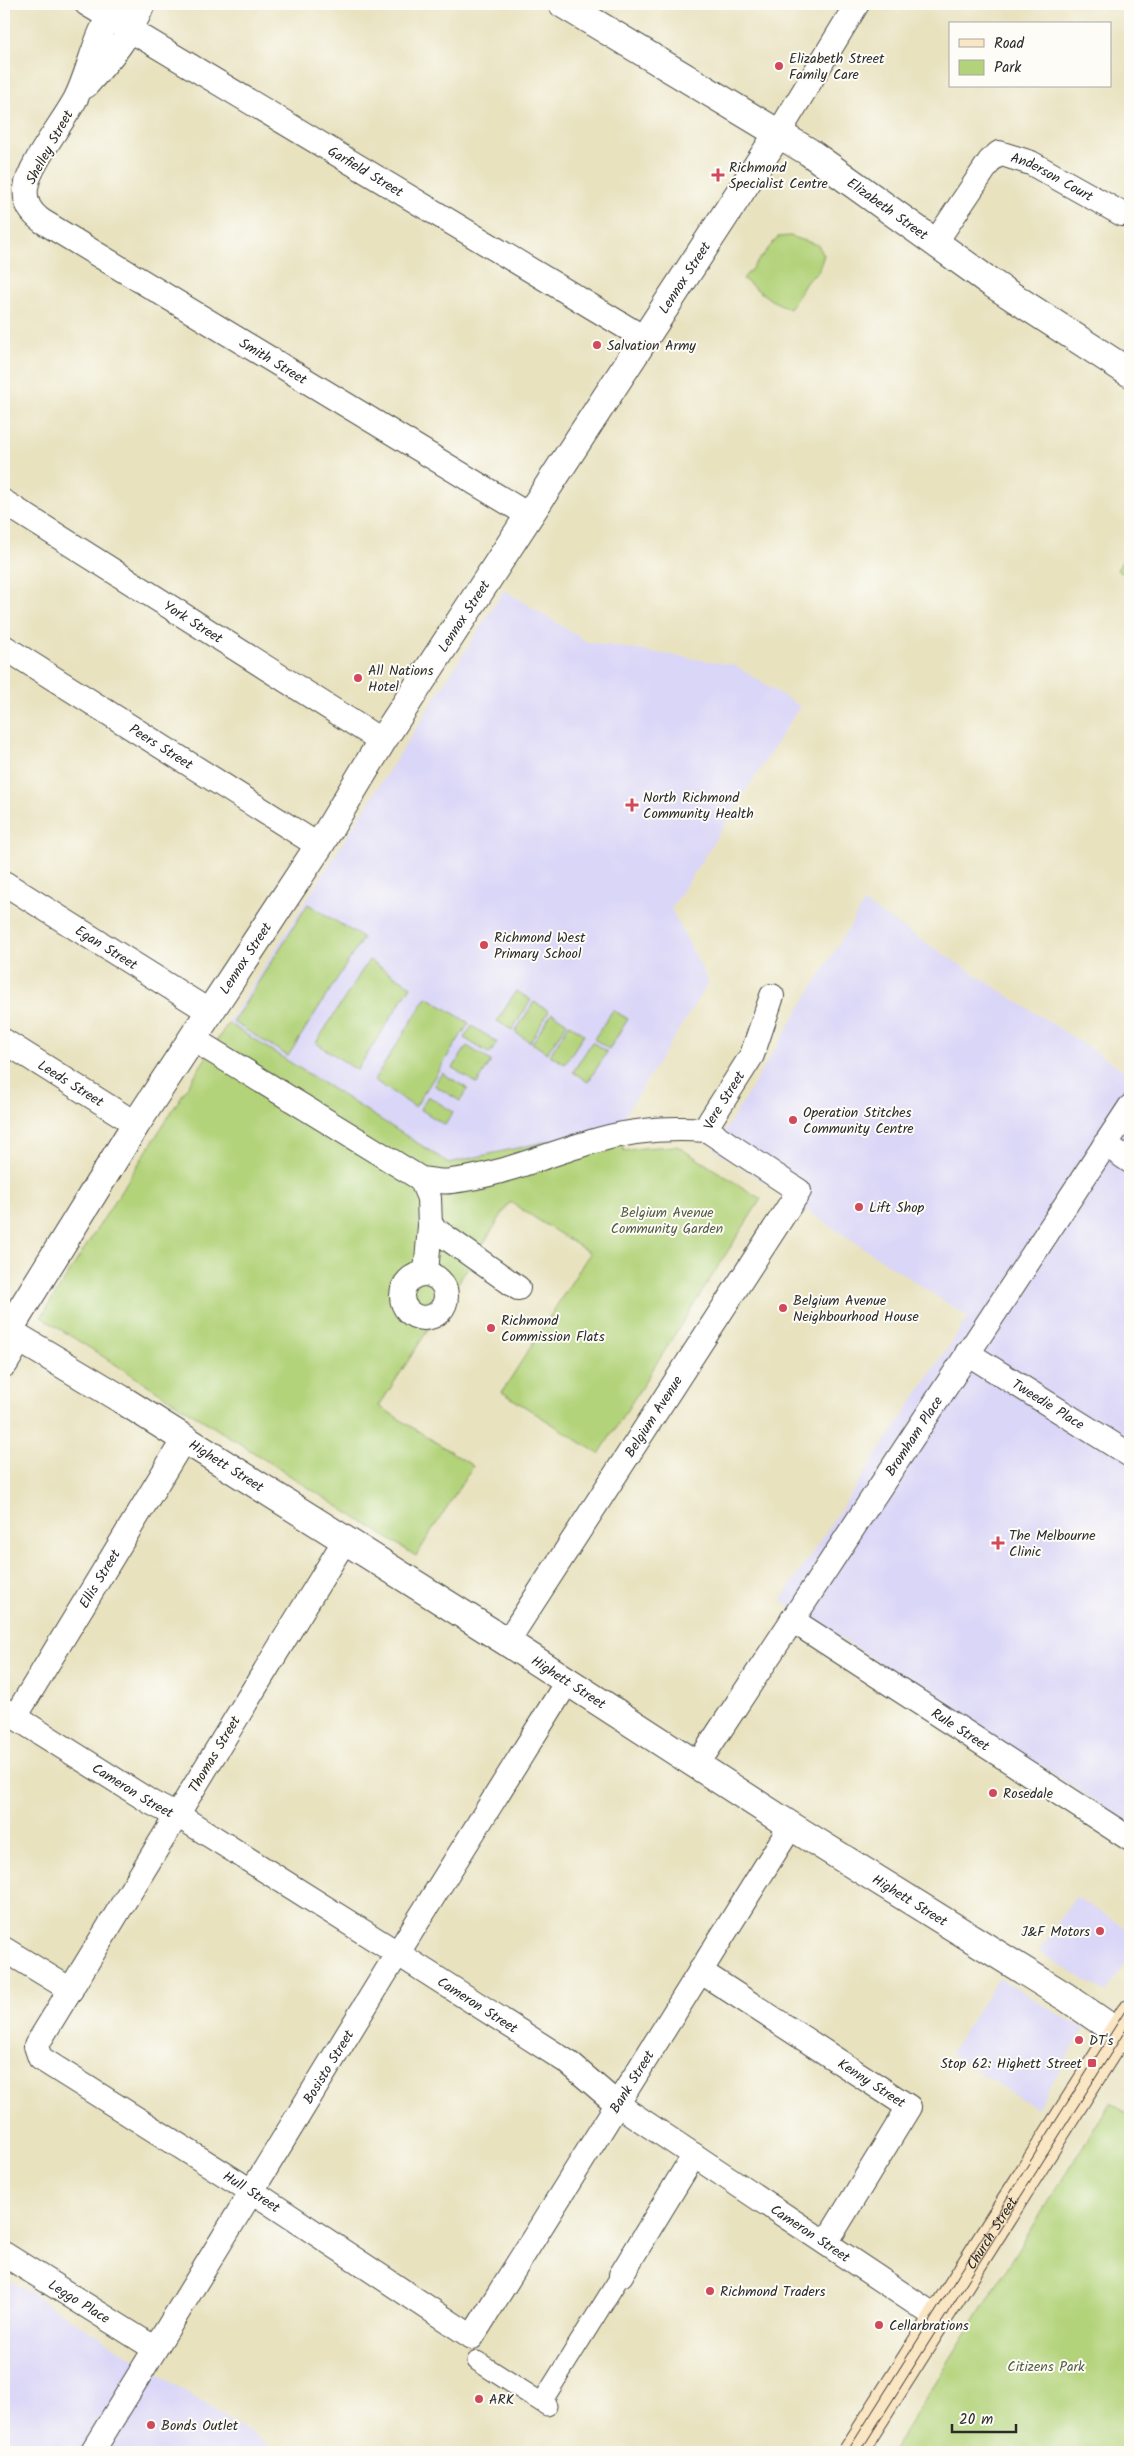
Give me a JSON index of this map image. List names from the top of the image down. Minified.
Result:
{"streets":{"main road":["Church Street"],"street":["Shelley Street","Garfield Street","Anderson Court","Elizabeth Street","Lennox Street","Smith Street","York Street","Peers Street","Egan Street","Leeds Street","Vere Street","Tweedie Place","Belgium Avenue","Bromham Place","Highett Street","Ellis Street","Rule Street","Thomas Street","Cameron Street","Bosisto Street","Bank Street","Kenny Street","Hull Street","Leggo Place"]},"crossings":[["Shelley Street","Garfield Street"],["Shelley Street","Smith Street"],["Garfield Street","Lennox Street"],["Anderson Court","Elizabeth Street"],["Elizabeth Street","Lennox Street"],["Lennox Street","Smith Street"],["Lennox Street","York Street"],["Lennox Street","Peers Street"],["Lennox Street","Egan Street"],["Lennox Street","Leeds Street"],["Lennox Street","Highett Street"],["Vere Street","Belgium Avenue"],["Tweedie Place","Bromham Place"],["Belgium Avenue","Highett Street"],["Bromham Place","Highett Street"],["Bromham Place","Rule Street"],["Highett Street","Ellis Street"],["Highett Street","Thomas Street"],["Highett Street","Bosisto Street"],["Highett Street","Bank Street"],["Highett Street","Church Street"],["Ellis Street","Cameron Street"],["Thomas Street","Cameron Street"],["Thomas Street","Hull Street"],["Cameron Street","Bosisto Street"],["Cameron Street","Bank Street"],["Cameron Street","Kenny Street"],["Cameron Street","Church Street"],["Bosisto Street","Hull Street"],["Bosisto Street","Leggo Place"],["Bank Street","Kenny Street"],["Bank Street","Hull Street"]],"parks":["Belgium Avenue Community Garden","Citizens Park"],"places":{"other":["Elizabeth Street Family Care","Salvation Army","All Nations Hotel","Richmond West Primary School","Operation Stitches Community Centre","Lift Shop","Belgium Avenue Neighbourhood House","Richmond Commission Flats","Rosedale","J&F Motors","DT's","Richmond Traders","Cellarbrations","ARK","Bonds Outlet"],"health":["Richmond Specialist Centre","North Richmond Community Health","The Melbourne Clinic"],"transit":["Stop 62: Highett Street"]},"legend":["Road","Park"],"scale_bar":"20 m"}
